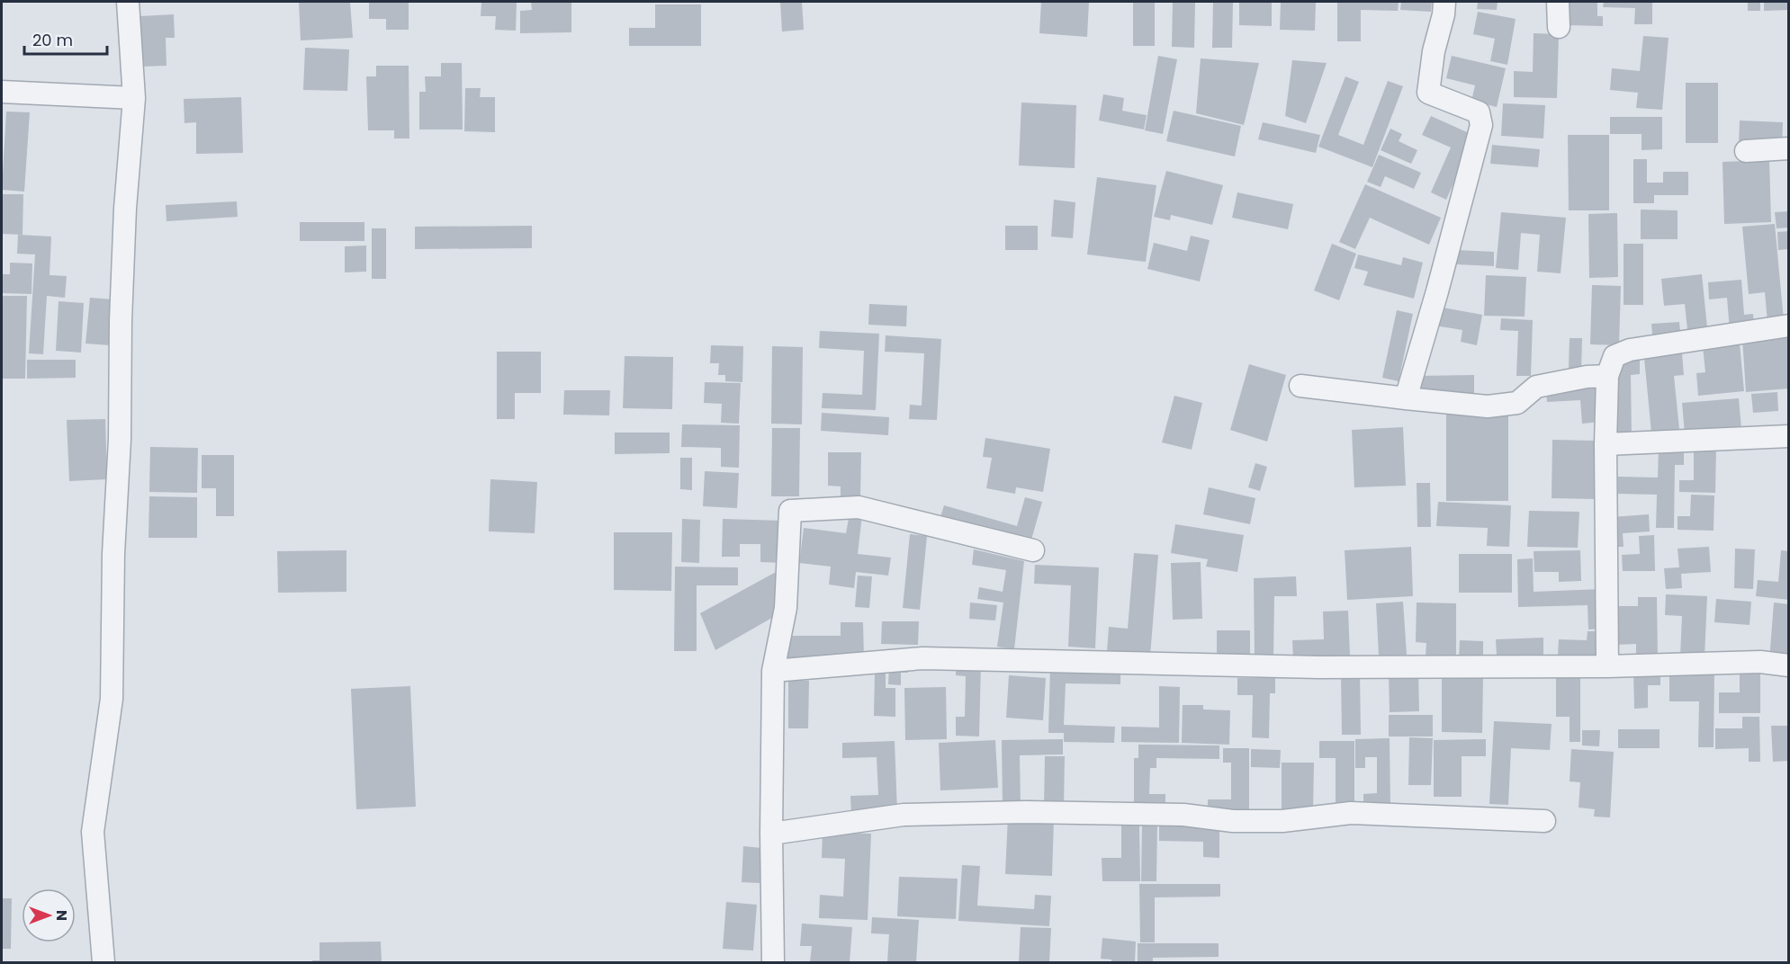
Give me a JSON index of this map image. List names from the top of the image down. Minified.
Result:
{"scale_bar":"20 m","north":"right"}
